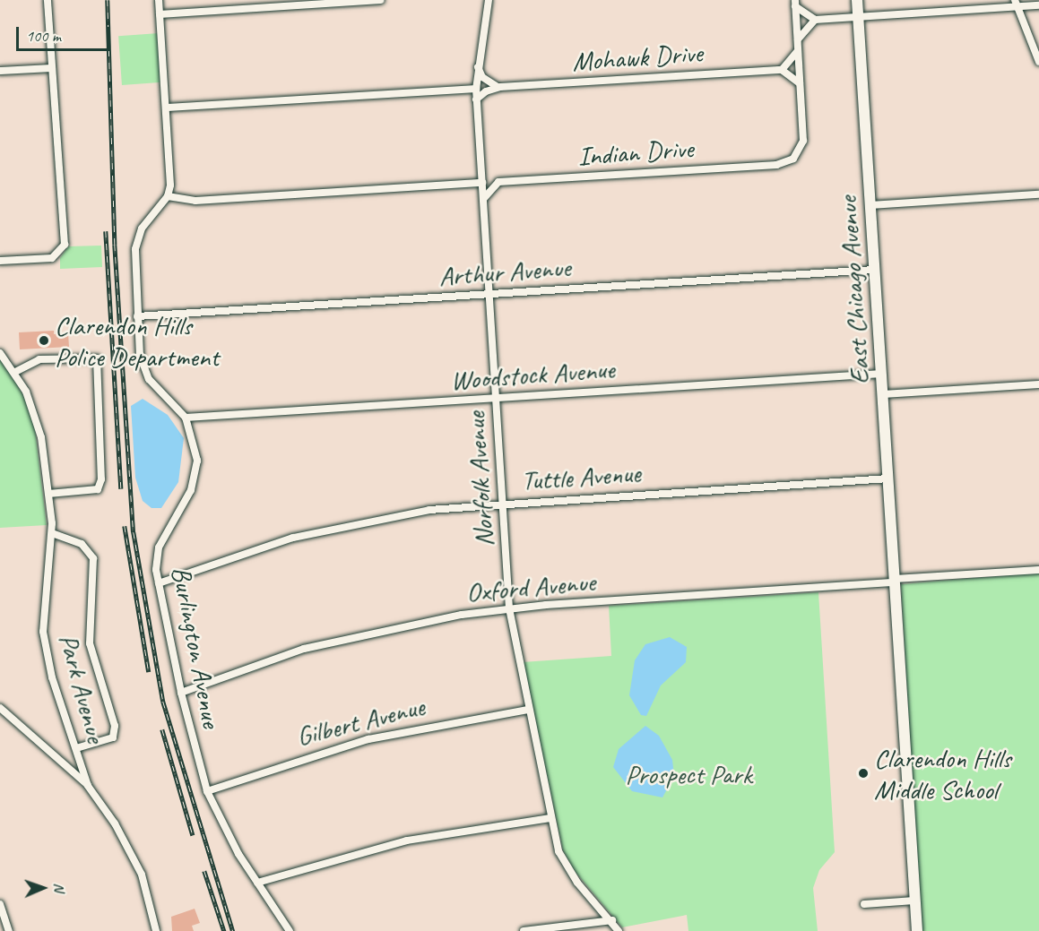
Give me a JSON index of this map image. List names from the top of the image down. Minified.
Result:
{"streets":{"main road":["East Chicago Avenue"],"street":["Mohawk Drive","Indian Drive","Arthur Avenue","Woodstock Avenue","Tuttle Avenue","Norfolk Avenue","Oxford Avenue","Burlington Avenue","Park Avenue","Gilbert Avenue"]},"crossings":[["Mohawk Drive","Norfolk Avenue"],["Arthur Avenue","East Chicago Avenue"],["Arthur Avenue","Norfolk Avenue"],["Arthur Avenue","Burlington Avenue"],["East Chicago Avenue","Woodstock Avenue"],["East Chicago Avenue","Tuttle Avenue"],["East Chicago Avenue","Oxford Avenue"],["Woodstock Avenue","Norfolk Avenue"],["Woodstock Avenue","Burlington Avenue"],["Tuttle Avenue","Norfolk Avenue"],["Tuttle Avenue","Burlington Avenue"],["Norfolk Avenue","Oxford Avenue"],["Norfolk Avenue","Gilbert Avenue"],["Oxford Avenue","Burlington Avenue"],["Burlington Avenue","Gilbert Avenue"]],"parks":["Prospect Park"],"places":["Clarendon Hills Police Department","Clarendon Hills Middle School"],"scale_bar":"100 m","north":"right"}
